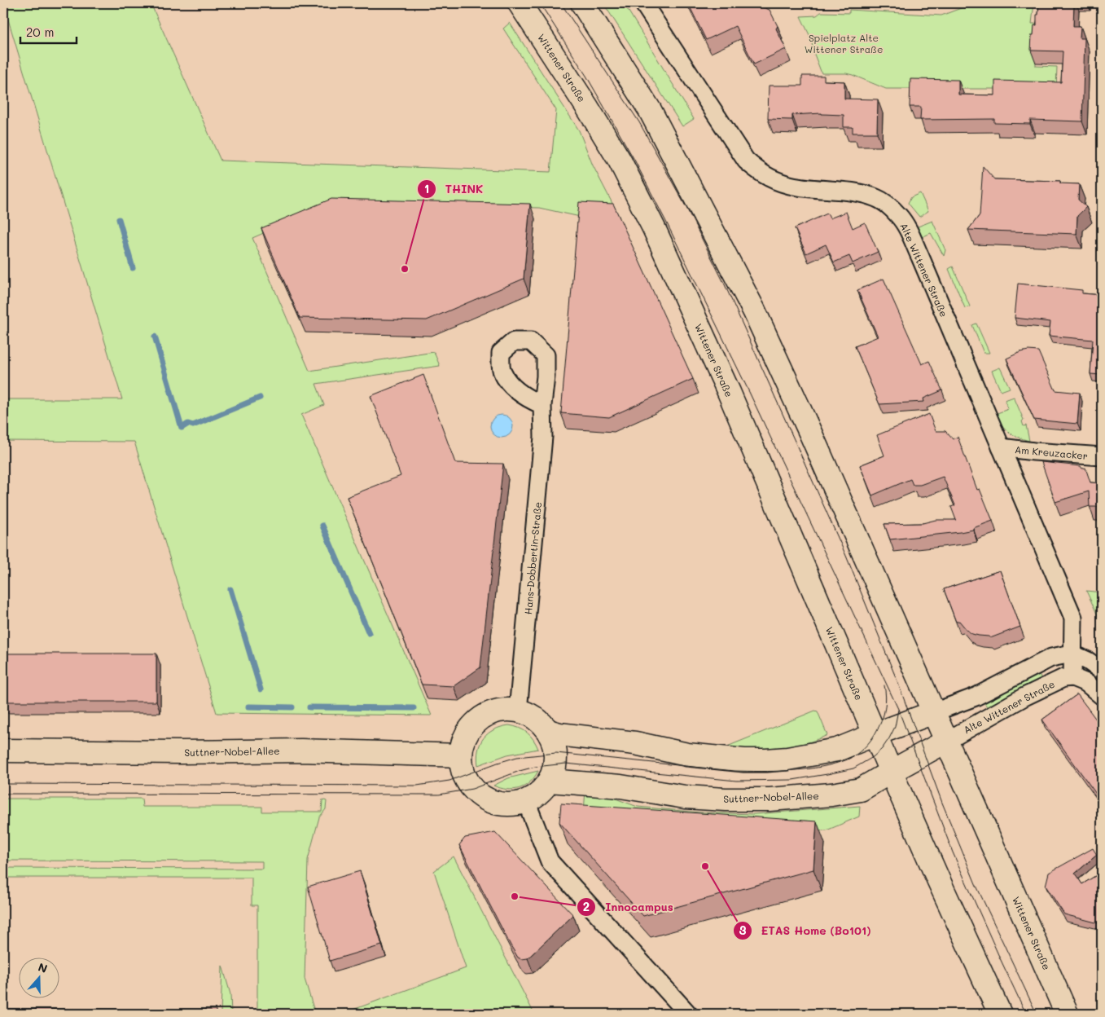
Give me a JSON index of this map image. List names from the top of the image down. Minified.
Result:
{"streets":{"main road":["Wittener Straße","Suttner-Nobel-Allee"],"street":["Alte Wittener Straße","Am Kreuzacker","Hans-Dobbertin-Straße"]},"crossings":[["Wittener Straße","Alte Wittener Straße"],["Wittener Straße","Suttner-Nobel-Allee"],["Alte Wittener Straße","Am Kreuzacker"],["Hans-Dobbertin-Straße","Suttner-Nobel-Allee"]],"parks":["Spielplatz Alte Wittener Straße"],"places":["THINK","ETAS Home (Bo101)","Innocampus"],"scale_bar":"20 m","north":"top"}
